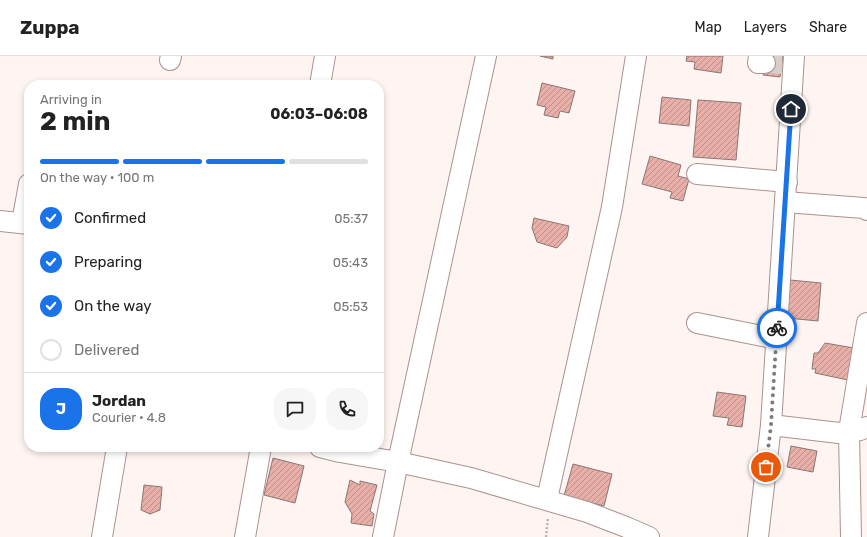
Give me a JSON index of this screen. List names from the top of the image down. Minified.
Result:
{"page":{"header":"Zuppa","nav":["Map","Layers","Share"],"heading":["2 min","Arriving in","06:03–06:08"],"panel":["Jordan","Courier · 4.8"],"bar":"On the way · 100 m","list":[["Confirmed","05:37"],["Preparing","05:43"],["On the way","05:53"],"Delivered"],"round":"J"}}
